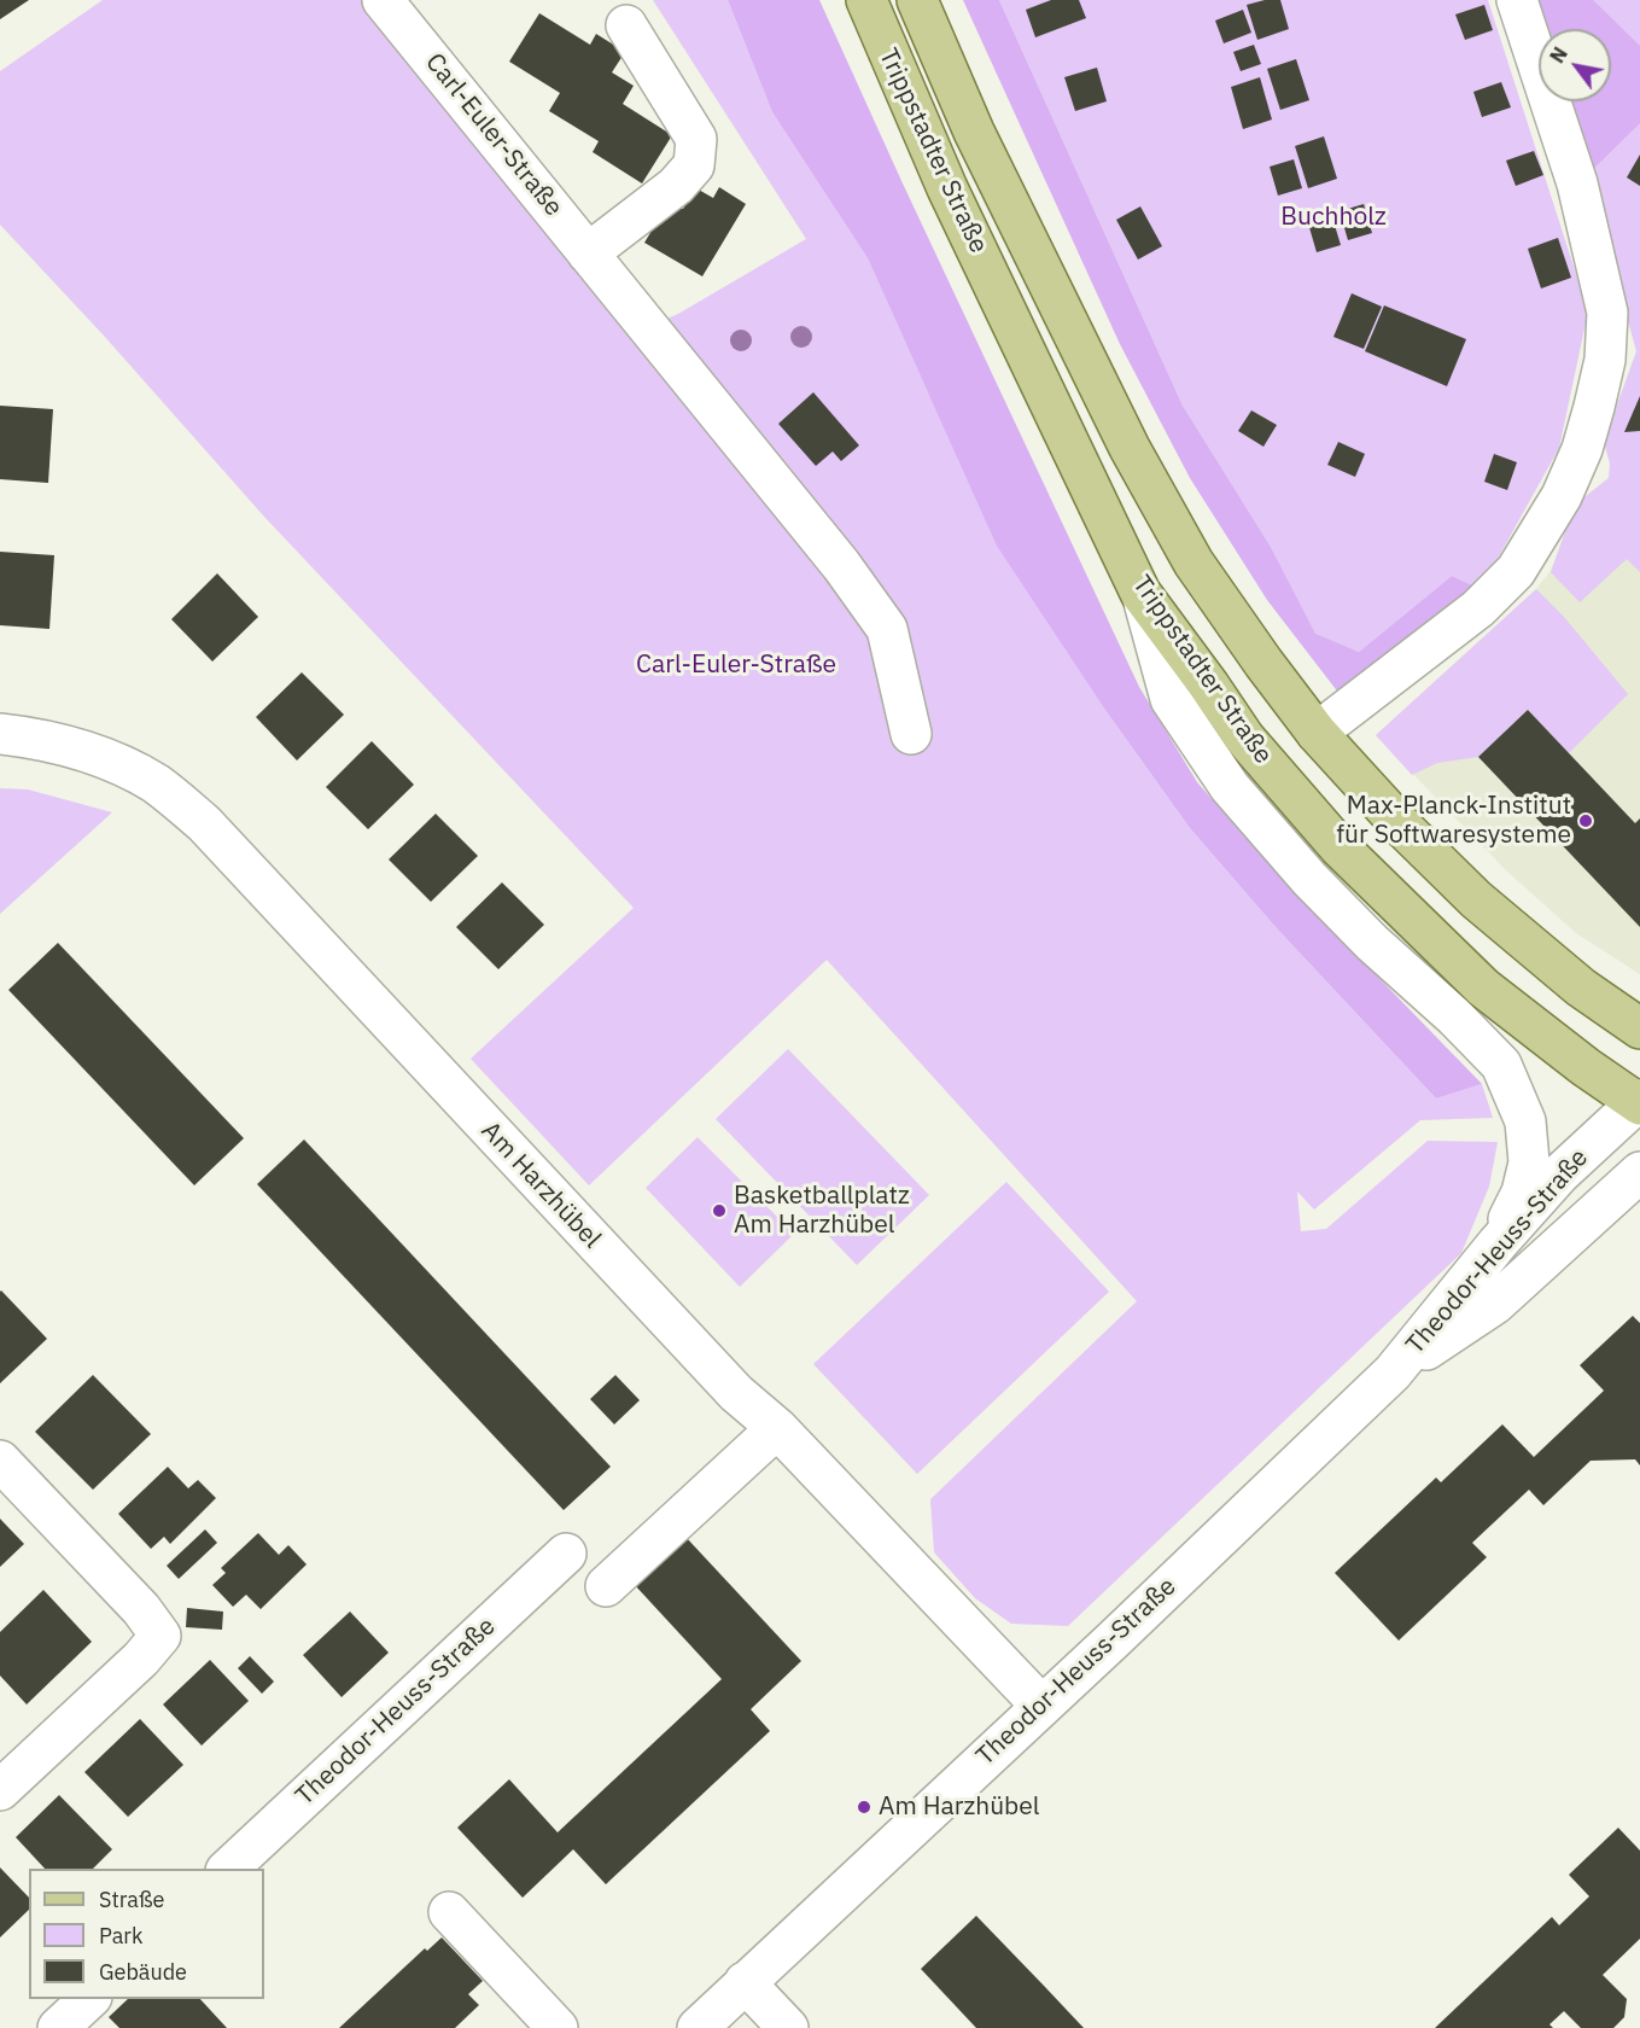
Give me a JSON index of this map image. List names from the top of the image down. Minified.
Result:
{"streets":{"main road":["Trippstadter Straße"],"street":["Carl-Euler-Straße","Am Harzhübel","Theodor-Heuss-Straße"]},"crossings":[["Trippstadter Straße","Theodor-Heuss-Straße"],["Am Harzhübel","Theodor-Heuss-Straße"]],"parks":["Buchholz","Carl-Euler-Straße"],"places":["Max-Planck-Institut für Softwaresysteme","Basketballplatz Am Harzhübel","Am Harzhübel"],"legend":["Straße","Park","Gebäude"],"north":"top left"}
